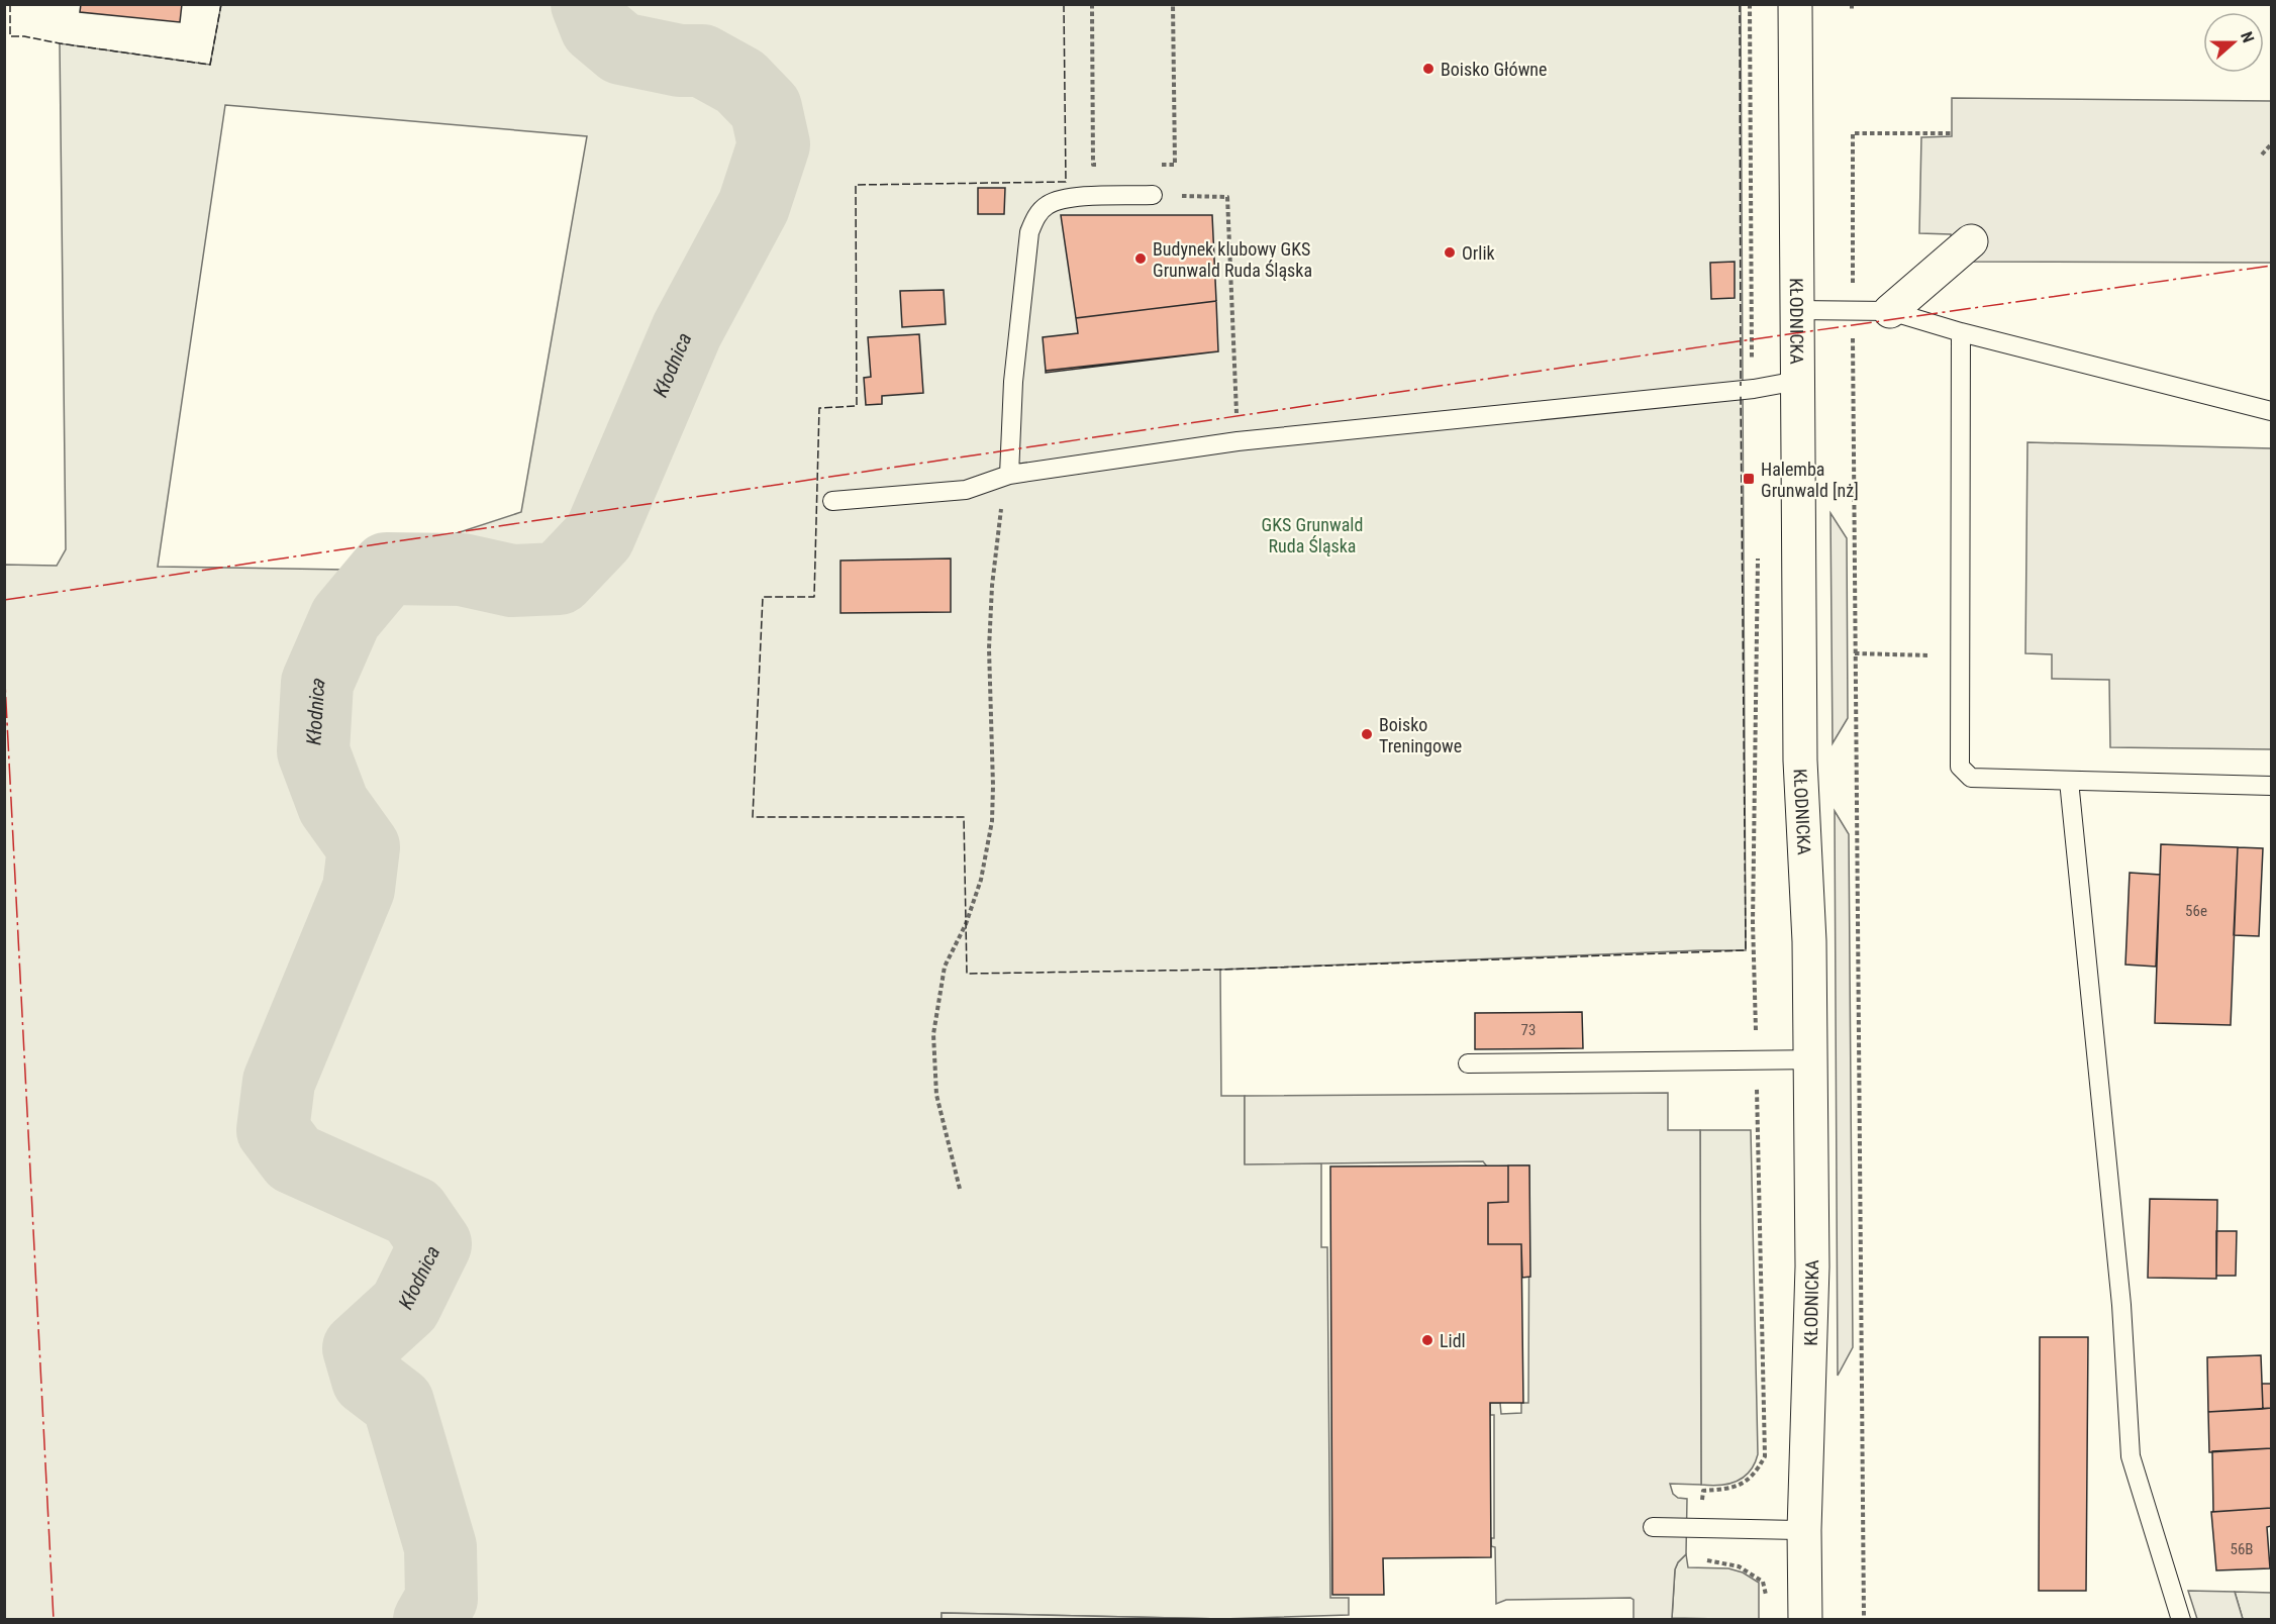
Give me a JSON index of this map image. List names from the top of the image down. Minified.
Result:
{"streets":{"street":["KŁODNICKA"]},"water":["Kłodnica"],"parks":["GKS Grunwald Ruda Śląska"],"places":{"other":["Boisko Główne","Orlik","Budynek klubowy GKS Grunwald Ruda Śląska","Boisko Treningowe","Lidl"],"transit":["Halemba Grunwald [nż]"]},"house_numbers":["56e","73","56B"],"north":"right"}
